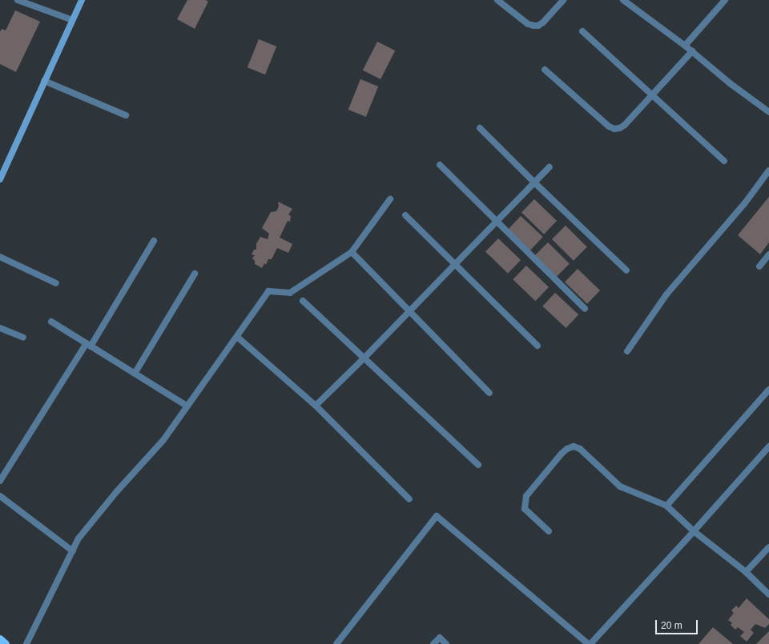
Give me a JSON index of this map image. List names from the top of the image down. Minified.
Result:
{"scale_bar":"20 m"}
